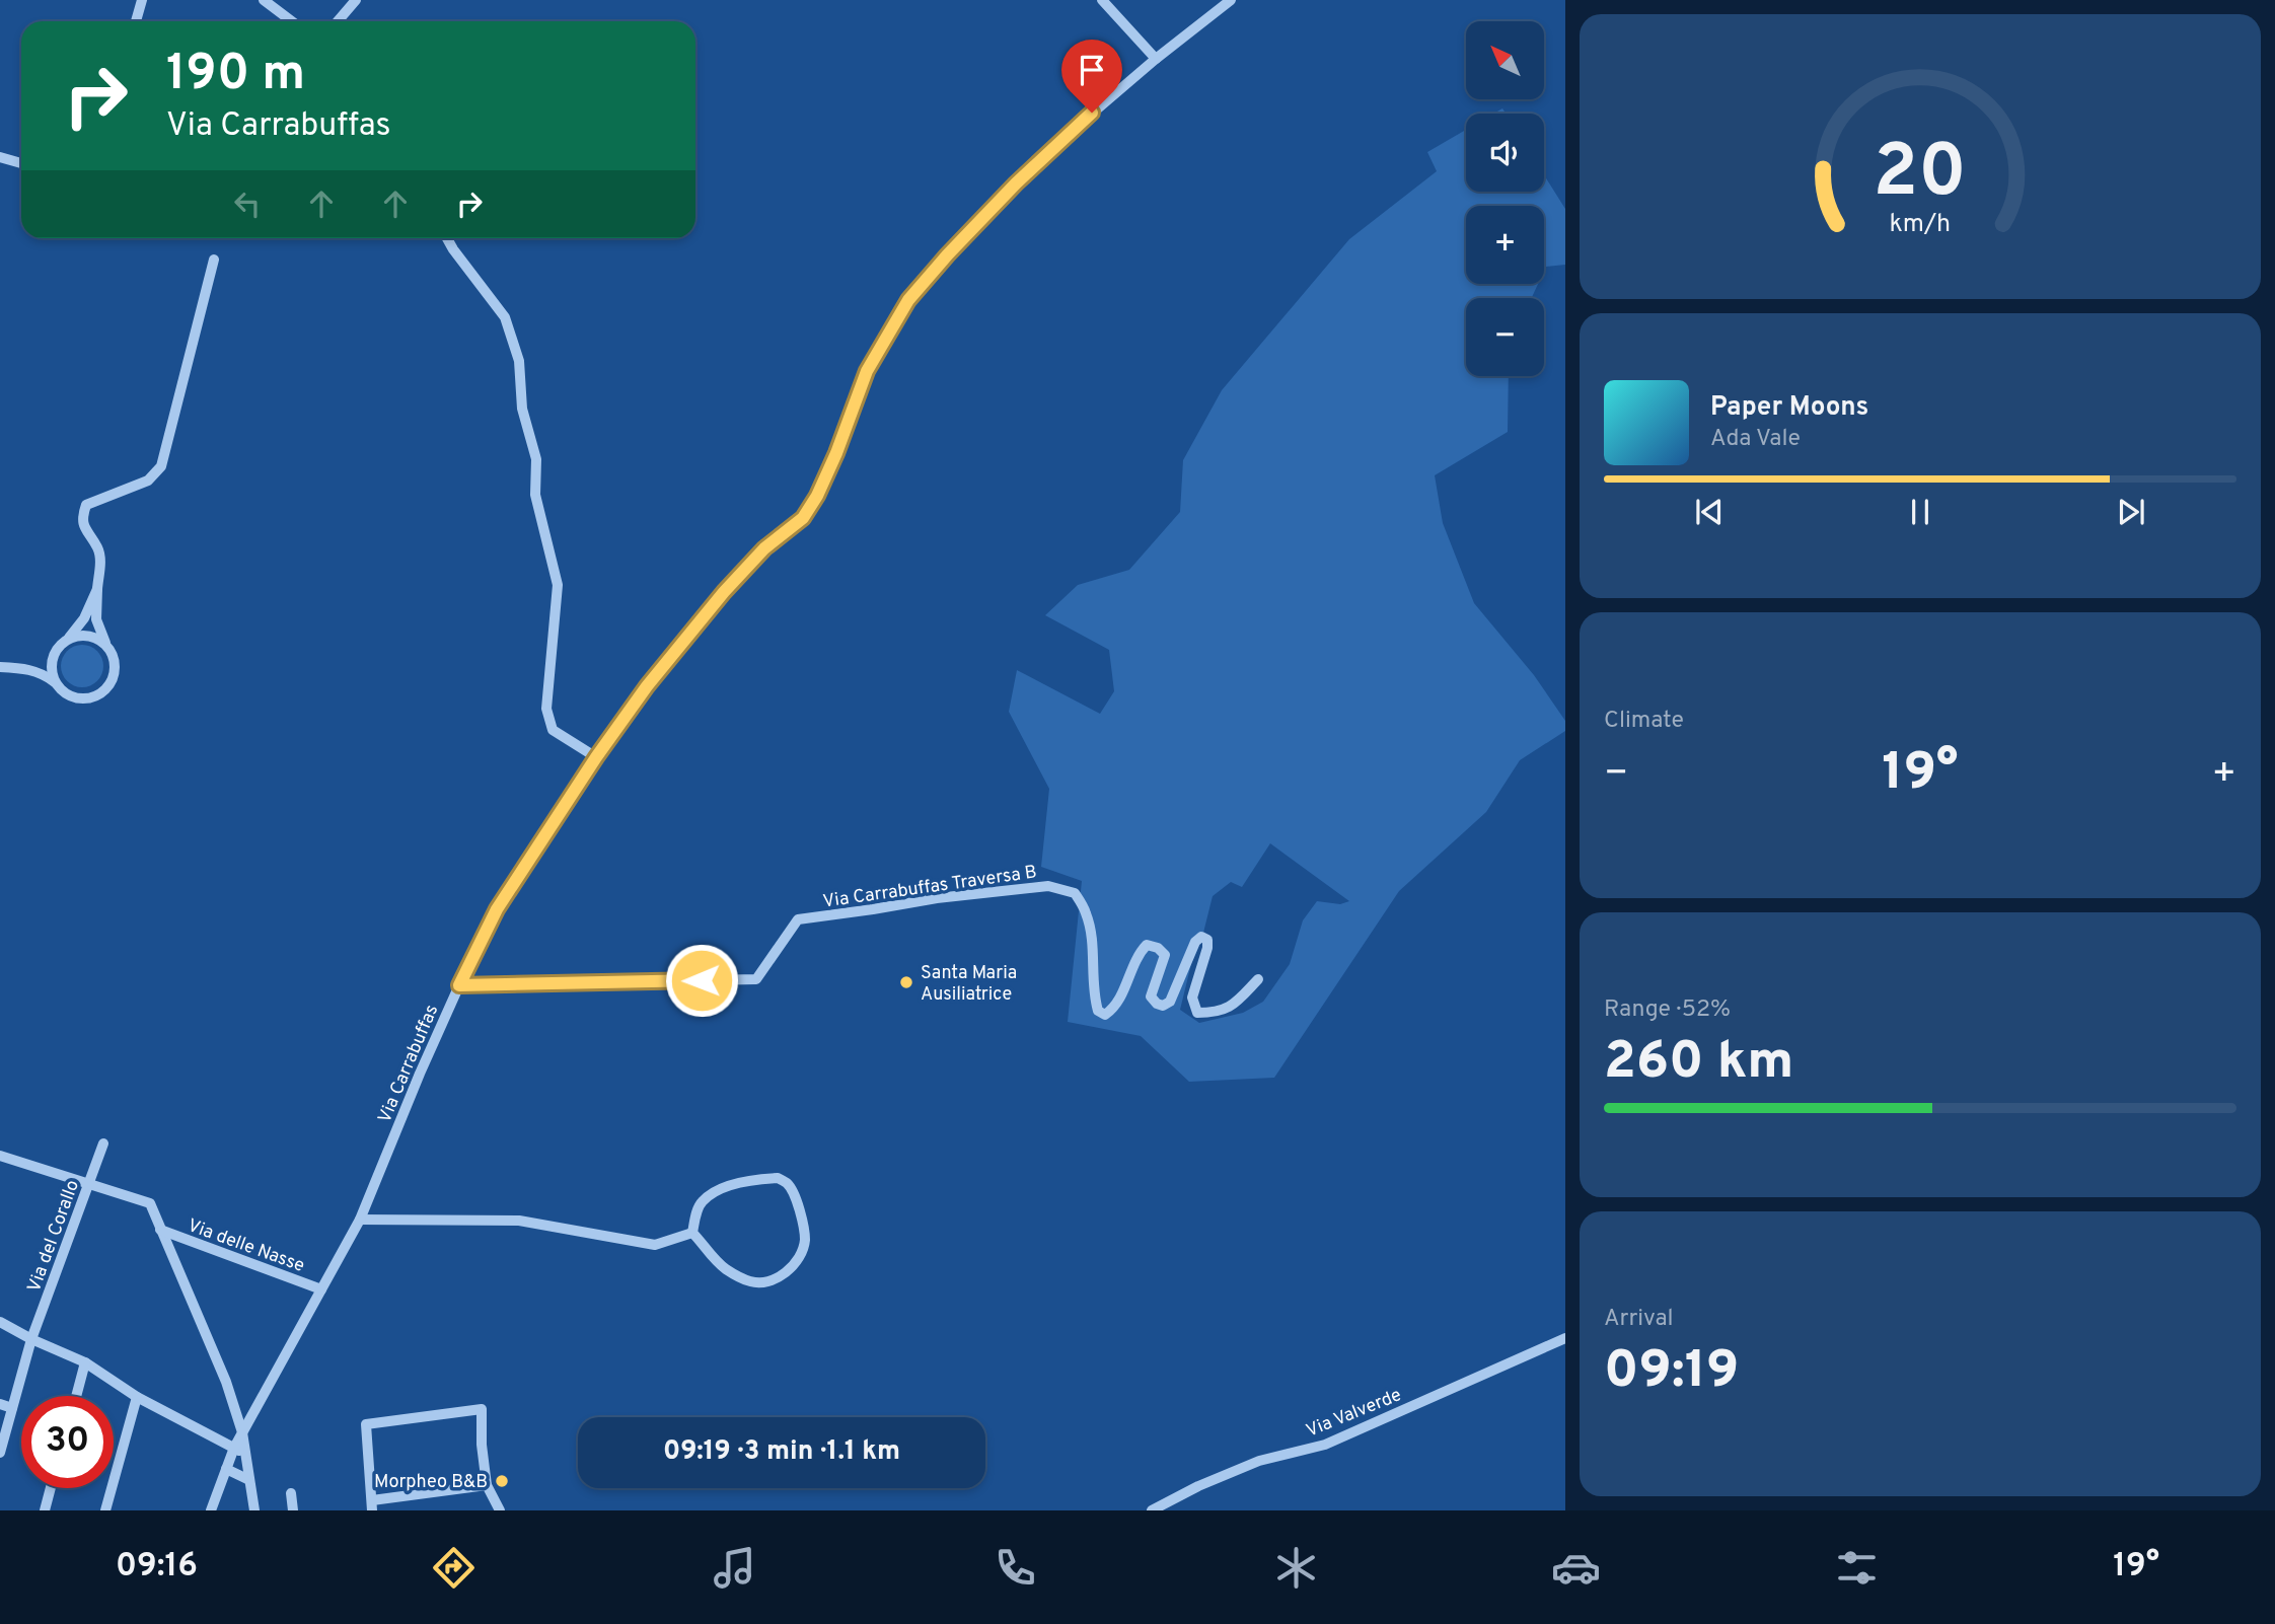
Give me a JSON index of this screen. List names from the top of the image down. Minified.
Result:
{"streets":{"street":["Via Carrabuffas Traversa B","Via Carrabuffas","Via del Corallo","Via delle Nasse","Via Valverde"]},"crossings":[["Via Carrabuffas Traversa B","Via Carrabuffas"],["Via Carrabuffas","Via delle Nasse"]],"places":["Santa Maria Ausiliatrice","Morpheo B&B"],"north":"top left","page":{"map_buttons":["+","−"],"turn":["190 m","Via Carrabuffas"],"song":["Paper Moons","Ada Vale"],"tile":["Climate",["Range · 52%","260 km"],["Arrival","09:19"]],"heat":["−","19°","+"],"limit":"30","trip":"09:19 · 3 min · 1.1 km","tabs":["09:16","19°"],"gauge":["20","km/h"]}}
